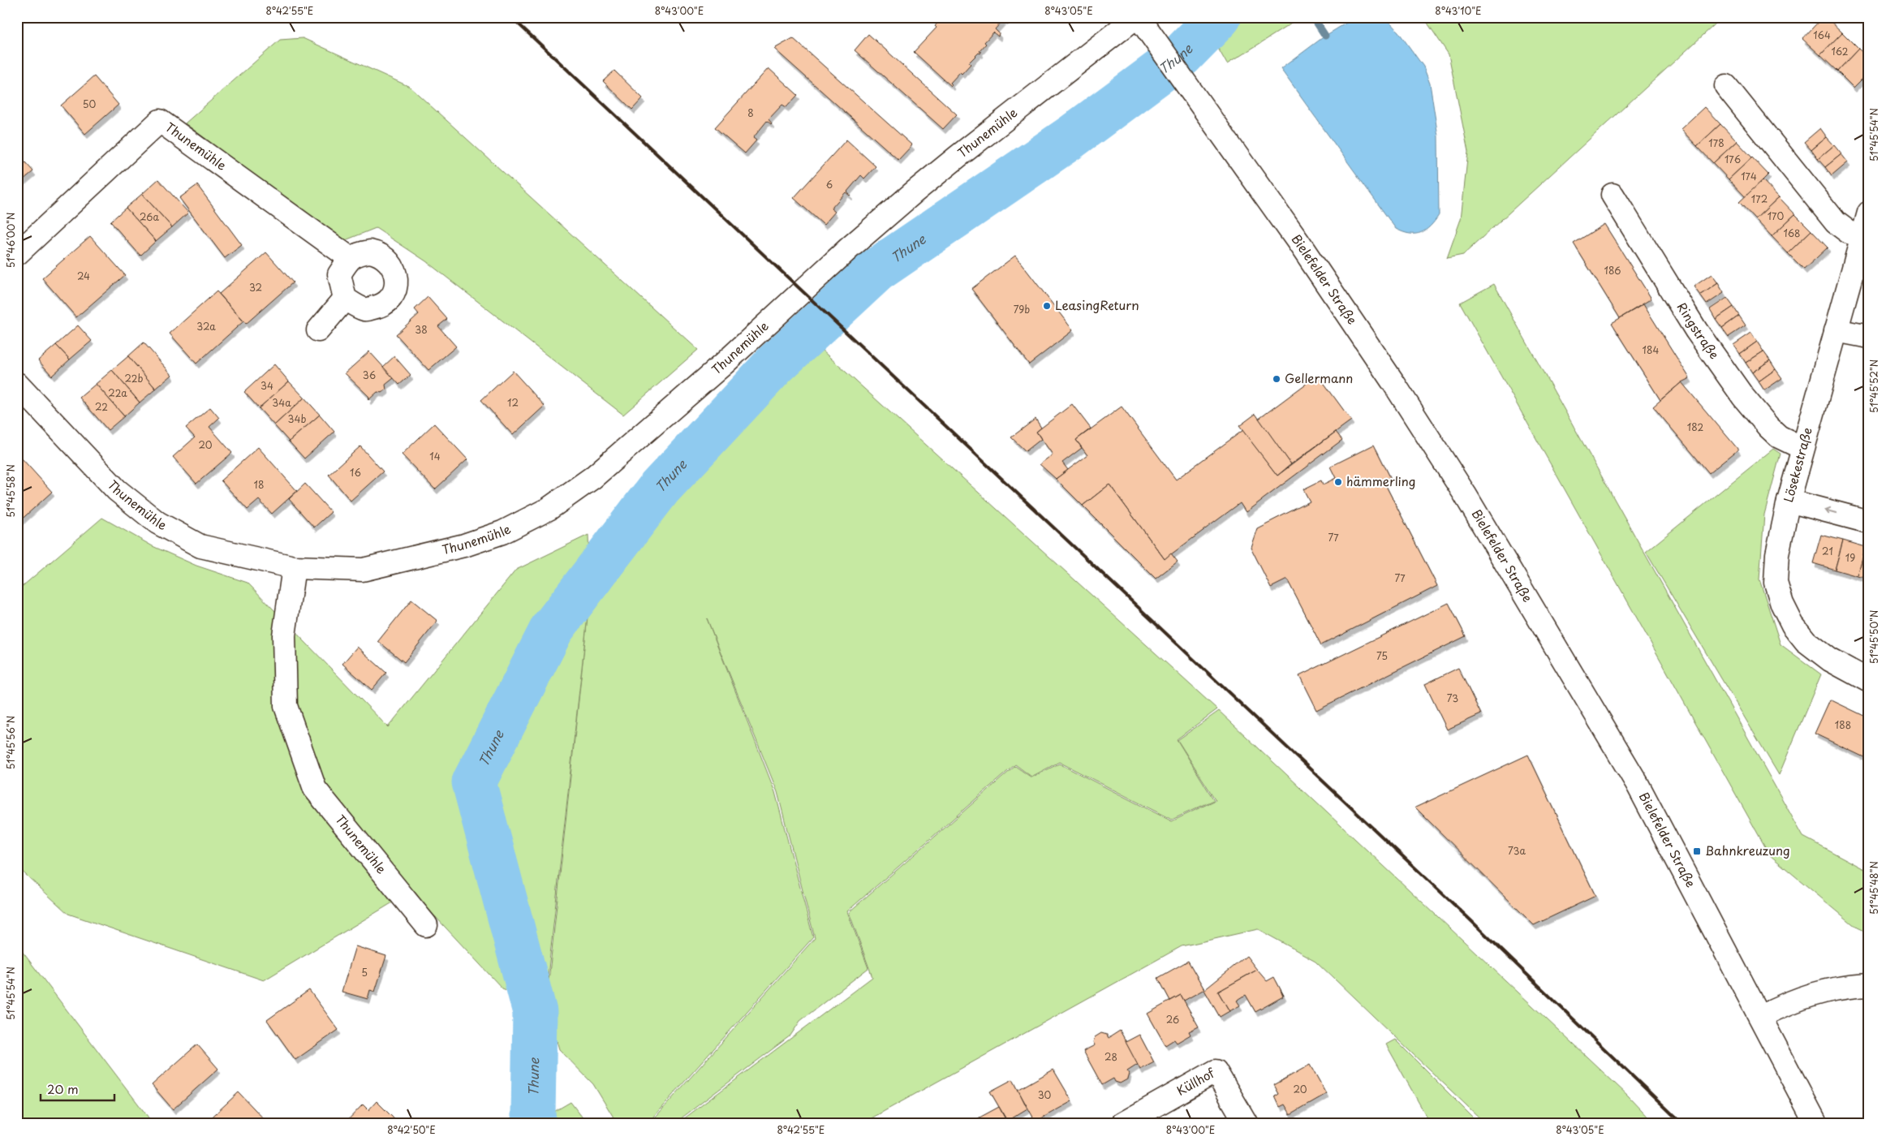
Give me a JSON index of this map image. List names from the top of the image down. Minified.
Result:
{"streets":{"street":["Thunemühle","Bielefelder Straße","Ringstraße","Lösekestraße","Küllhof"]},"crossings":[["Thunemühle","Bielefelder Straße"],["Ringstraße","Lösekestraße"]],"water":["Thune"],"places":{"other":["LeasingReturn","Gellermann","hämmerling"],"transit":["Bahnkreuzung"]},"house_numbers":["164","162","50","8","178","176","174","6","172","170","26a","168","186","24","32","79b","32a","38","184","36","22b","34","22a","34a","12","22","34b","182","20","14","16","18","77","21","19","77","75","73","188","73a","5","26","28","20","30"],"scale_bar":"20 m","coordinates":["8°42'55\"E","8°43'00\"E","8°43'05\"E","8°43'10\"E","51°45'54\"N","51°46'00\"N","51°45'52\"N","51°45'58\"N","51°45'50\"N","51°45'56\"N","51°45'48\"N","8°42'50\"E"]}
